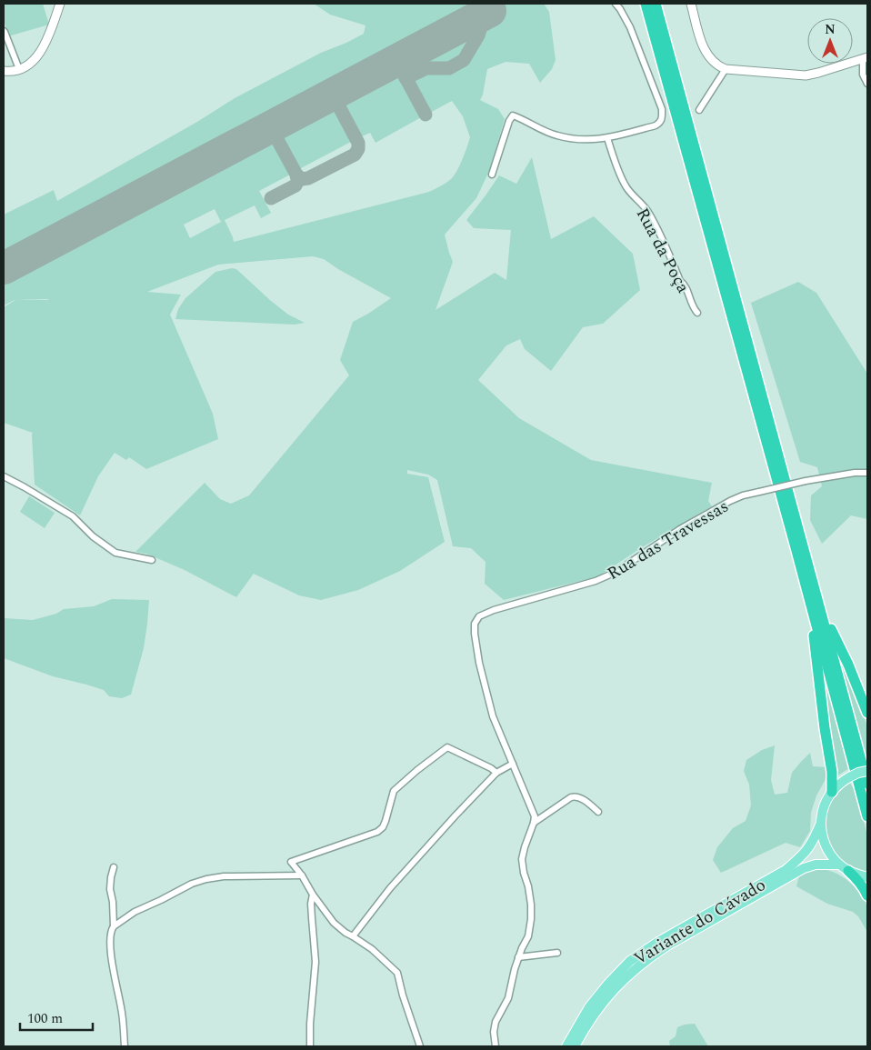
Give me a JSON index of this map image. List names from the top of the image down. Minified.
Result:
{"streets":{"main road":["Variante do Cávado"],"street":["Rua da Poça","Rua das Travessas"]},"scale_bar":"100 m","north":"top"}
